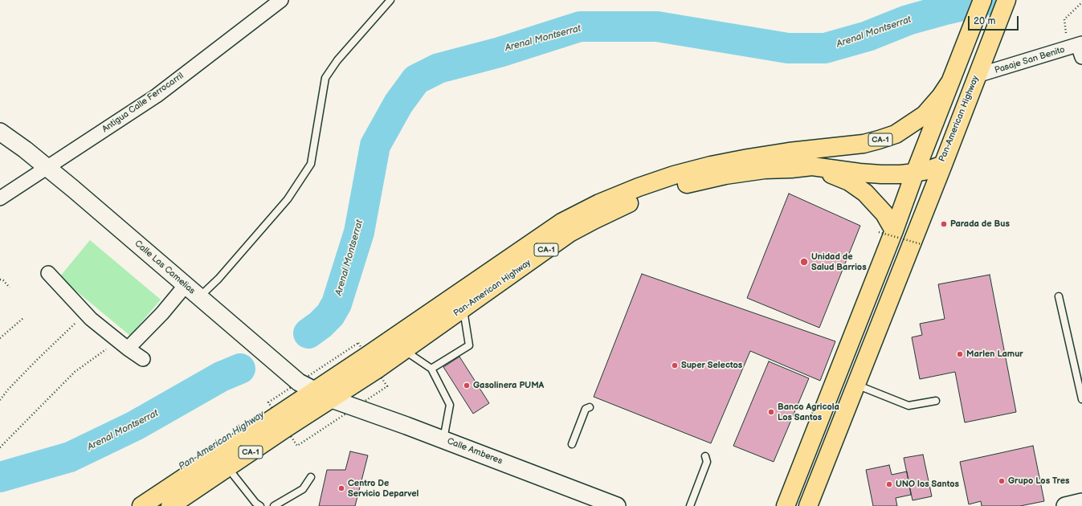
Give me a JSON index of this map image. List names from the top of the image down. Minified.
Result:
{"streets":{"highway":["Pan-American Highway","CA-1"],"street":["Pasaje San Benito","Antigua Calle Ferrocarril","Calle Las Camelias","Calle Amberes"]},"crossings":[["Pasaje San Benito","Pan-American Highway"],["Antigua Calle Ferrocarril","Calle Las Camelias"],["Pan-American Highway","CA-1"],["Pan-American Highway","Calle Las Camelias"],["Pan-American Highway","Calle Amberes"],["Calle Las Camelias","Calle Amberes"]],"water":["Arenal Montserrat","Pan-American Highway"],"places":["Parada de Bus","Unidad de Salud Barrios","Marlen Lamur","Super Selectos","Gasolinera PUMA","Banco Agricola Los Santos","Grupo Los Tres","UNO los Santos","Centro De Servicio Deparvel"],"scale_bar":"20 m"}
